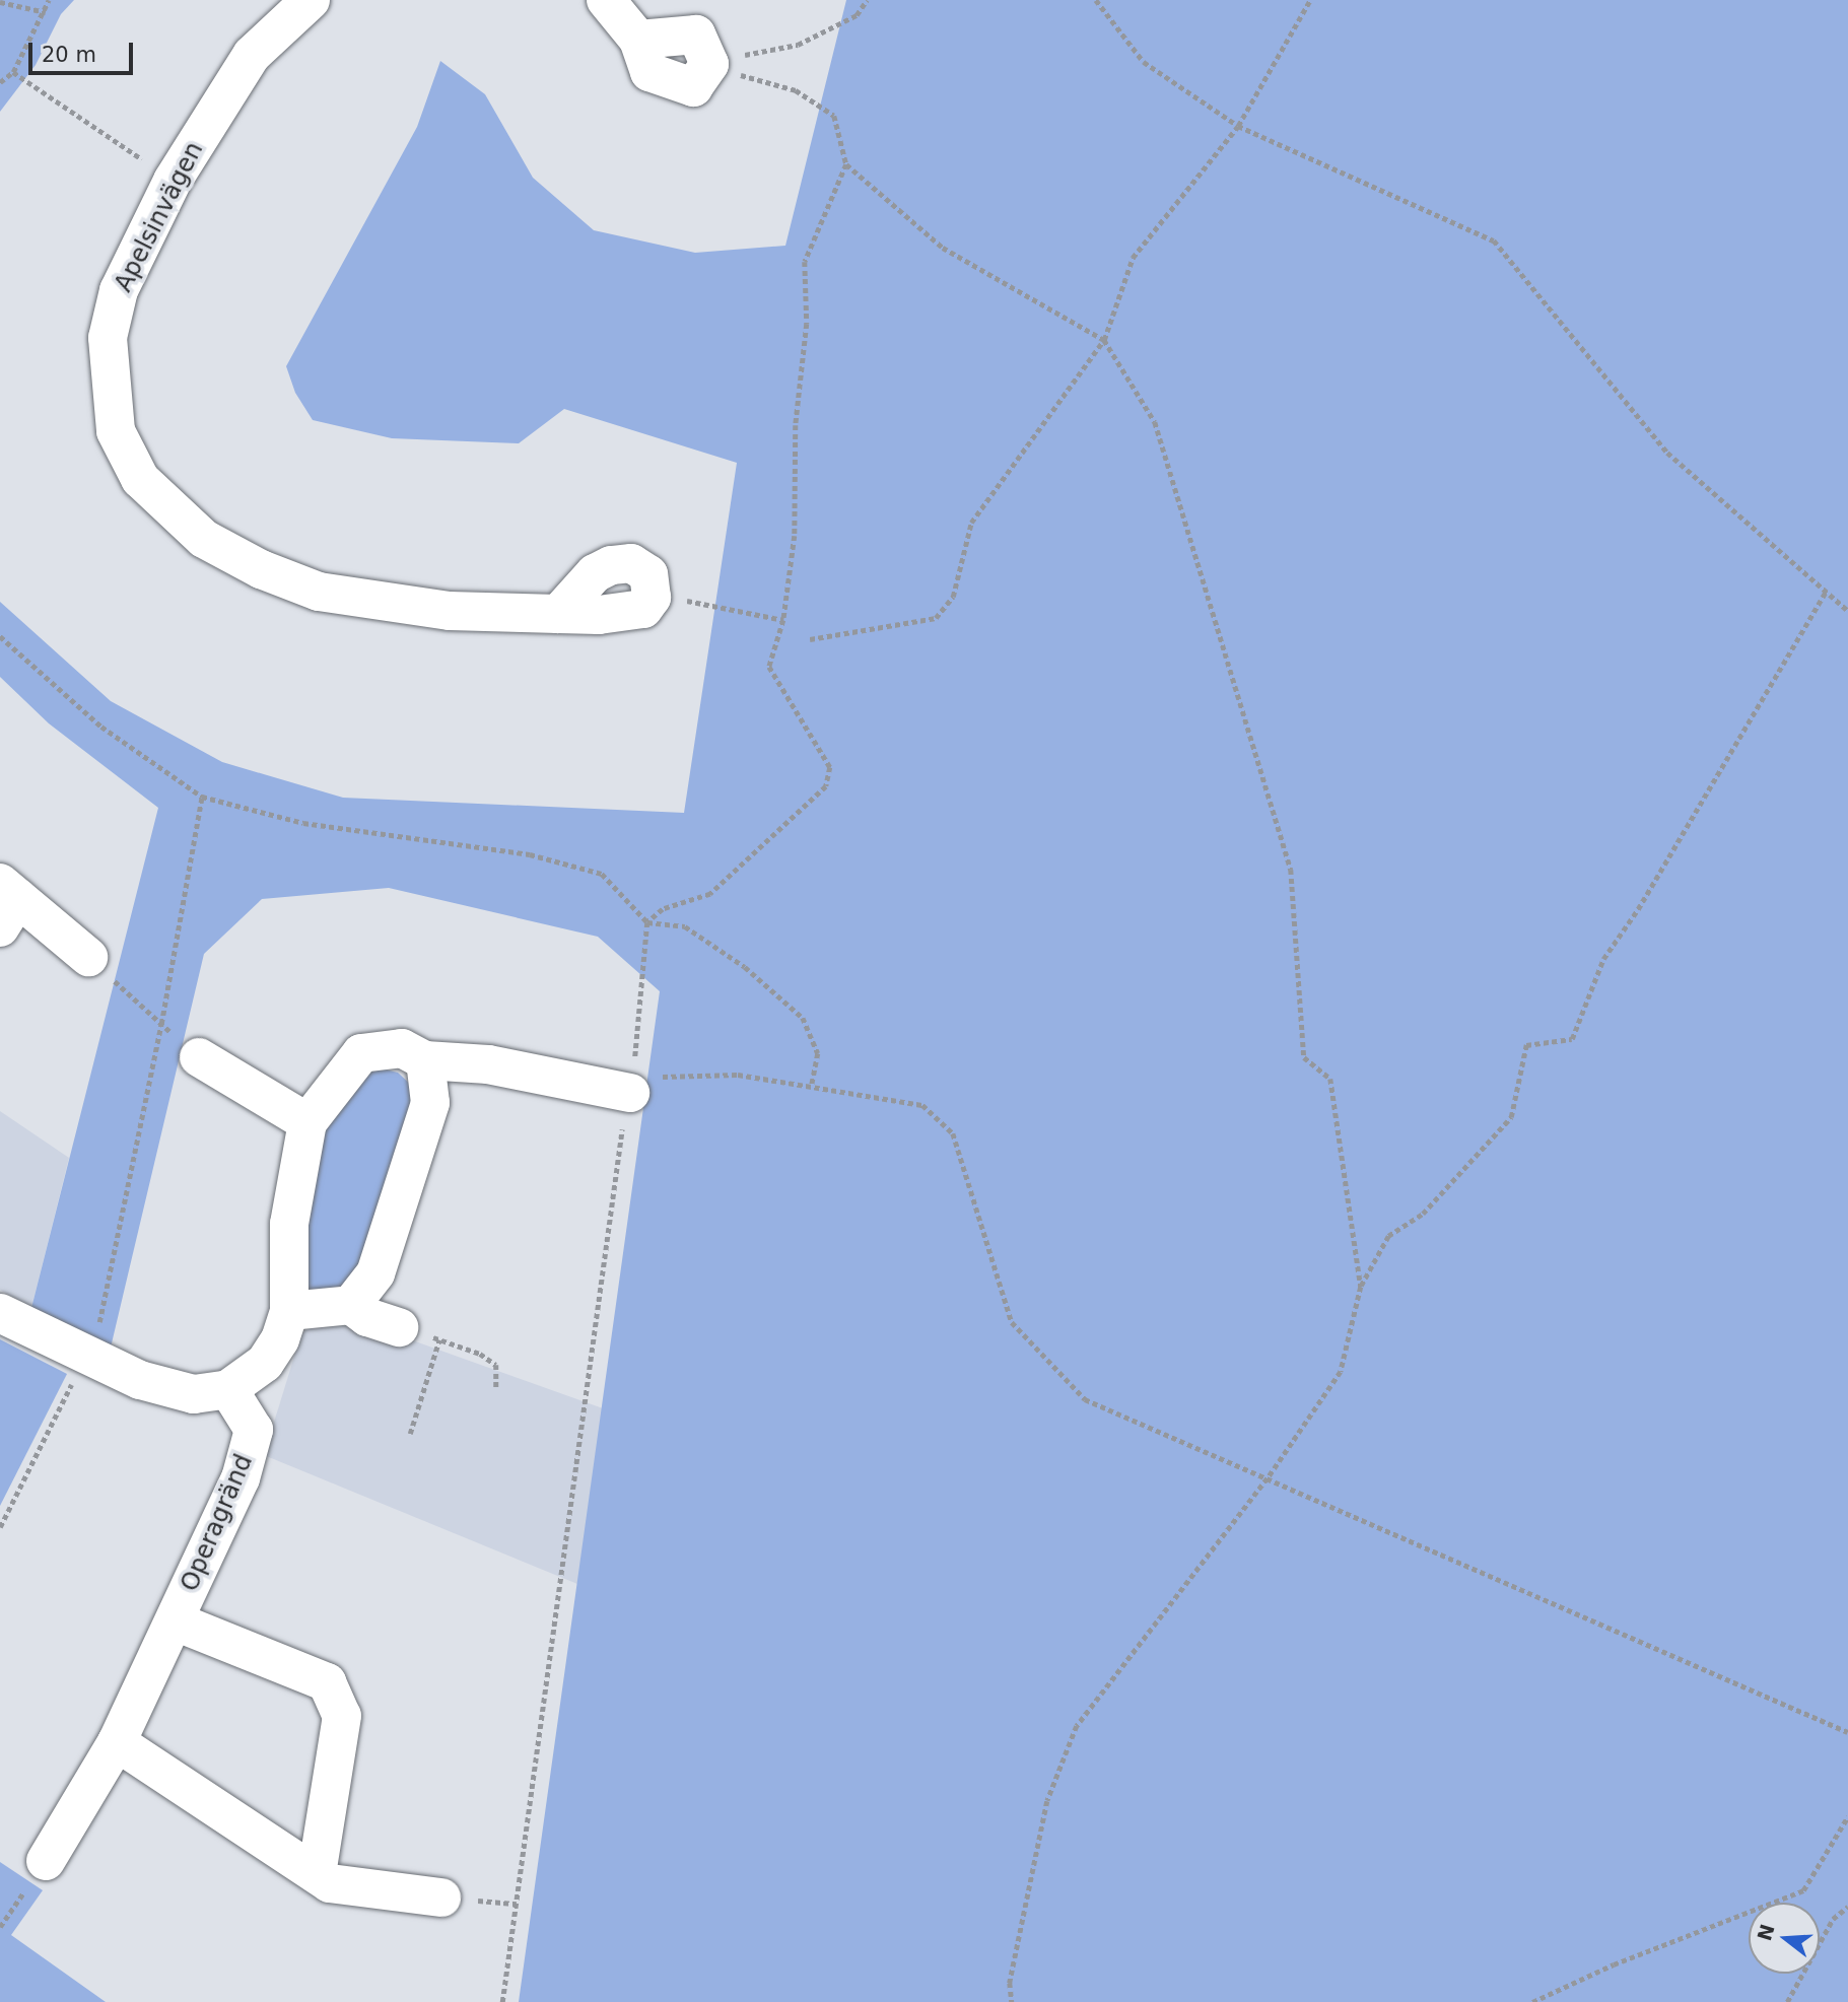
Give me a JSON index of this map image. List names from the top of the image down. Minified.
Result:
{"streets":{"street":["Apelsinvägen","Operagränd"]},"scale_bar":"20 m","north":"left"}
